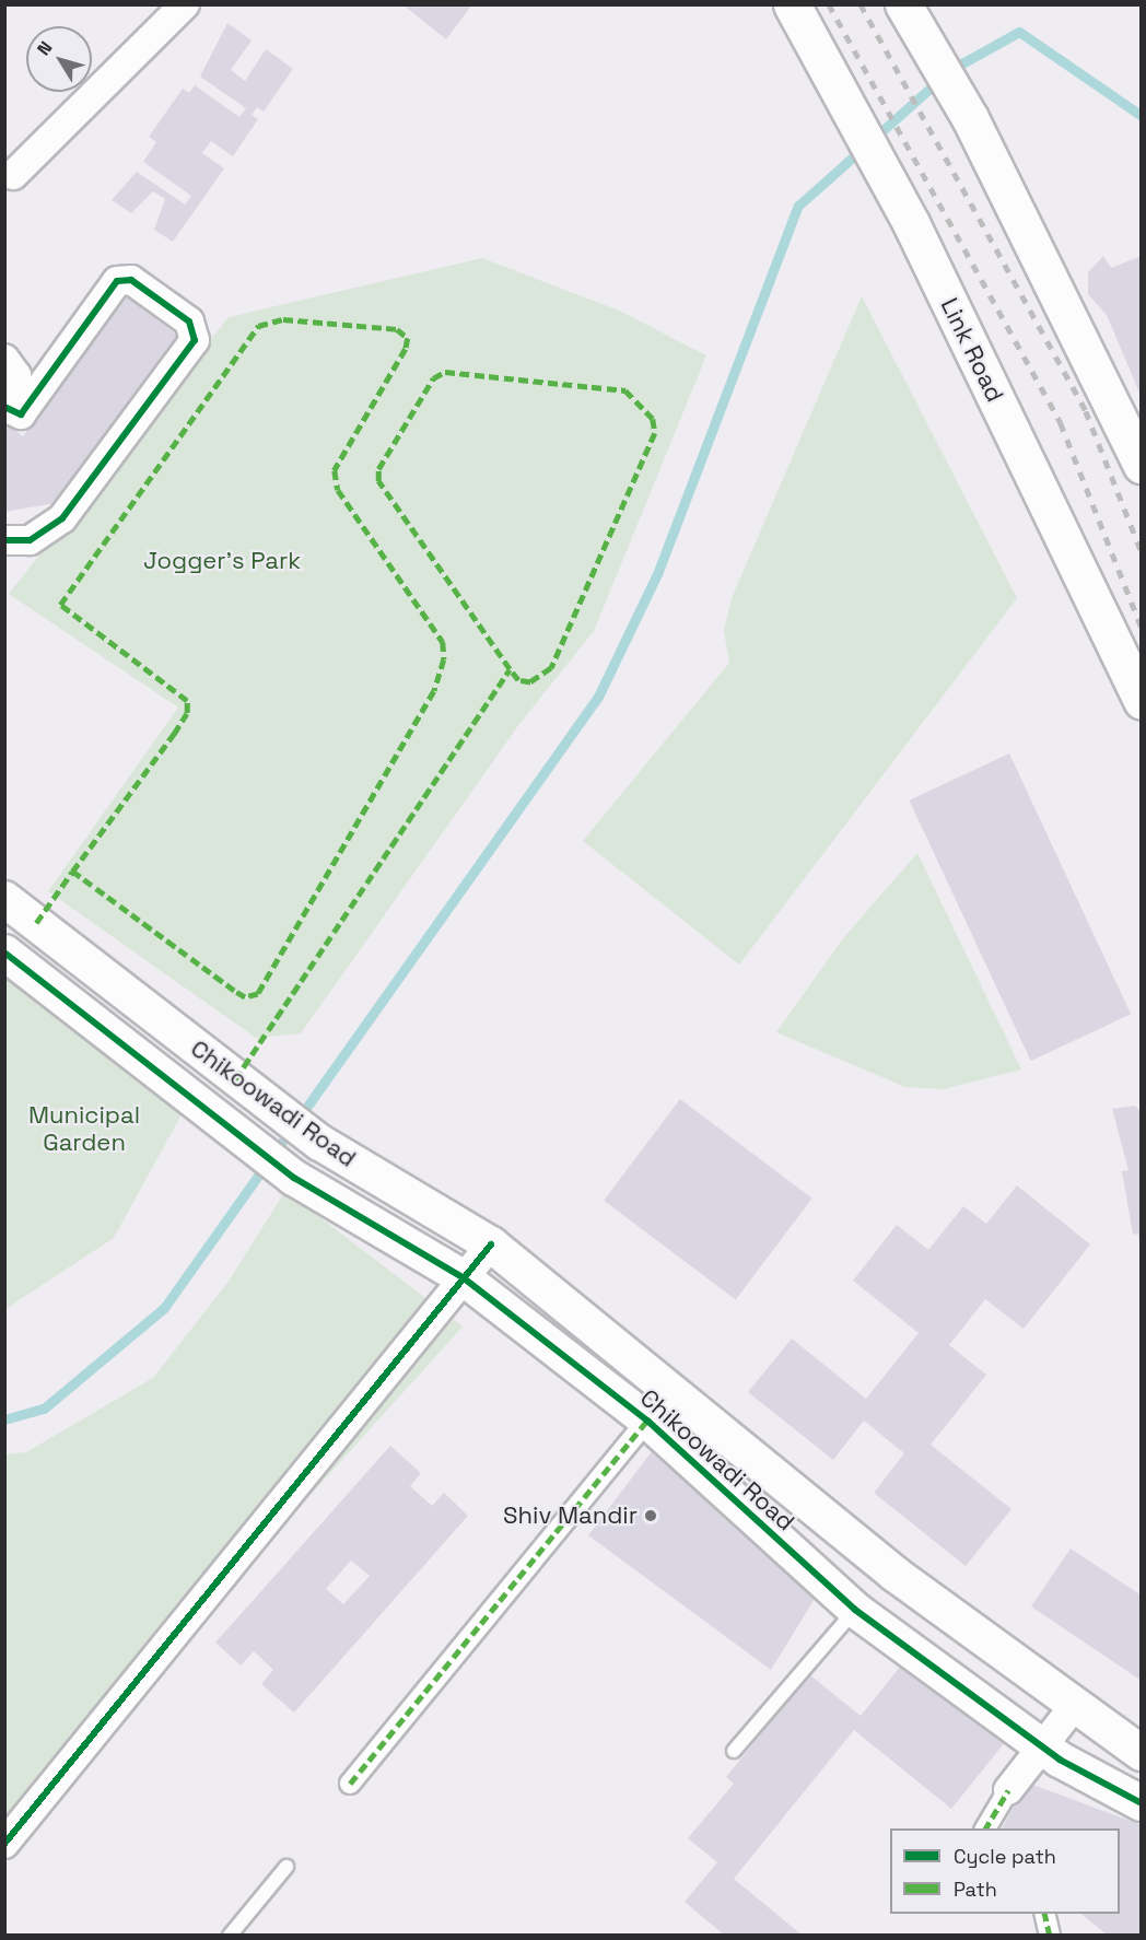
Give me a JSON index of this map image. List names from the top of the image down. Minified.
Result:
{"streets":{"main road":["Link Road"],"street":["Chikoowadi Road"]},"parks":["Jogger's Park","Municipal Garden"],"places":["Shiv Mandir"],"legend":["Cycle path","Path"],"north":"top left"}
